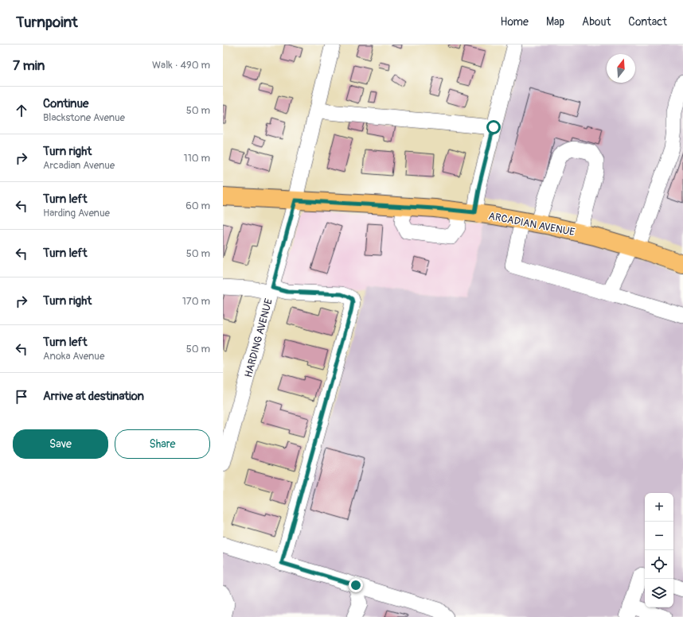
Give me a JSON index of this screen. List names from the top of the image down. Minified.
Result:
{"streets":{"main road":["ARCADIAN AVENUE"],"street":["HARDING AVENUE"]},"crossings":[["ARCADIAN AVENUE","HARDING AVENUE"]],"north":"top","page":{"header":"Turnpoint","nav":["Home","Map","About","Contact"],"heading":["7 min","Walk · 490 m"],"list":[["Continue","Blackstone Avenue","50 m"],["Turn right","Arcadian Avenue","110 m"],["Turn left","Harding Avenue","60 m"],["Turn left","50 m"],["Turn right","170 m"],["Turn left","Anoka Avenue","50 m"],"Arrive at destination"],"buttons":["Save","Share"],"map_buttons":["+","−"]}}
